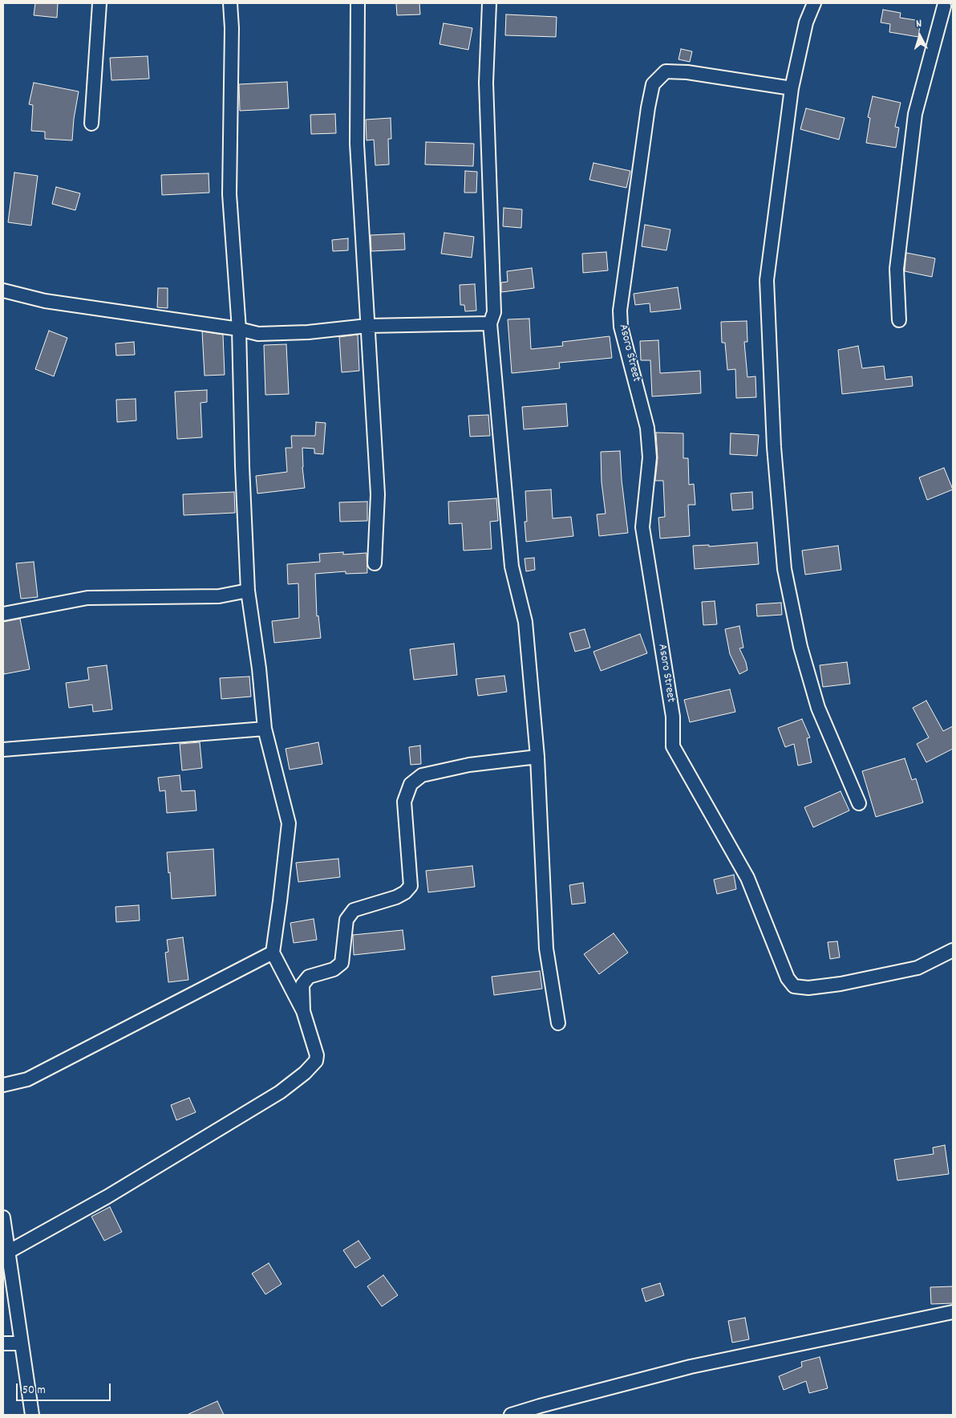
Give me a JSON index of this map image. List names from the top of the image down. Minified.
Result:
{"streets":{"street":["Asoro Street"]},"scale_bar":"50 m","north":"top"}
